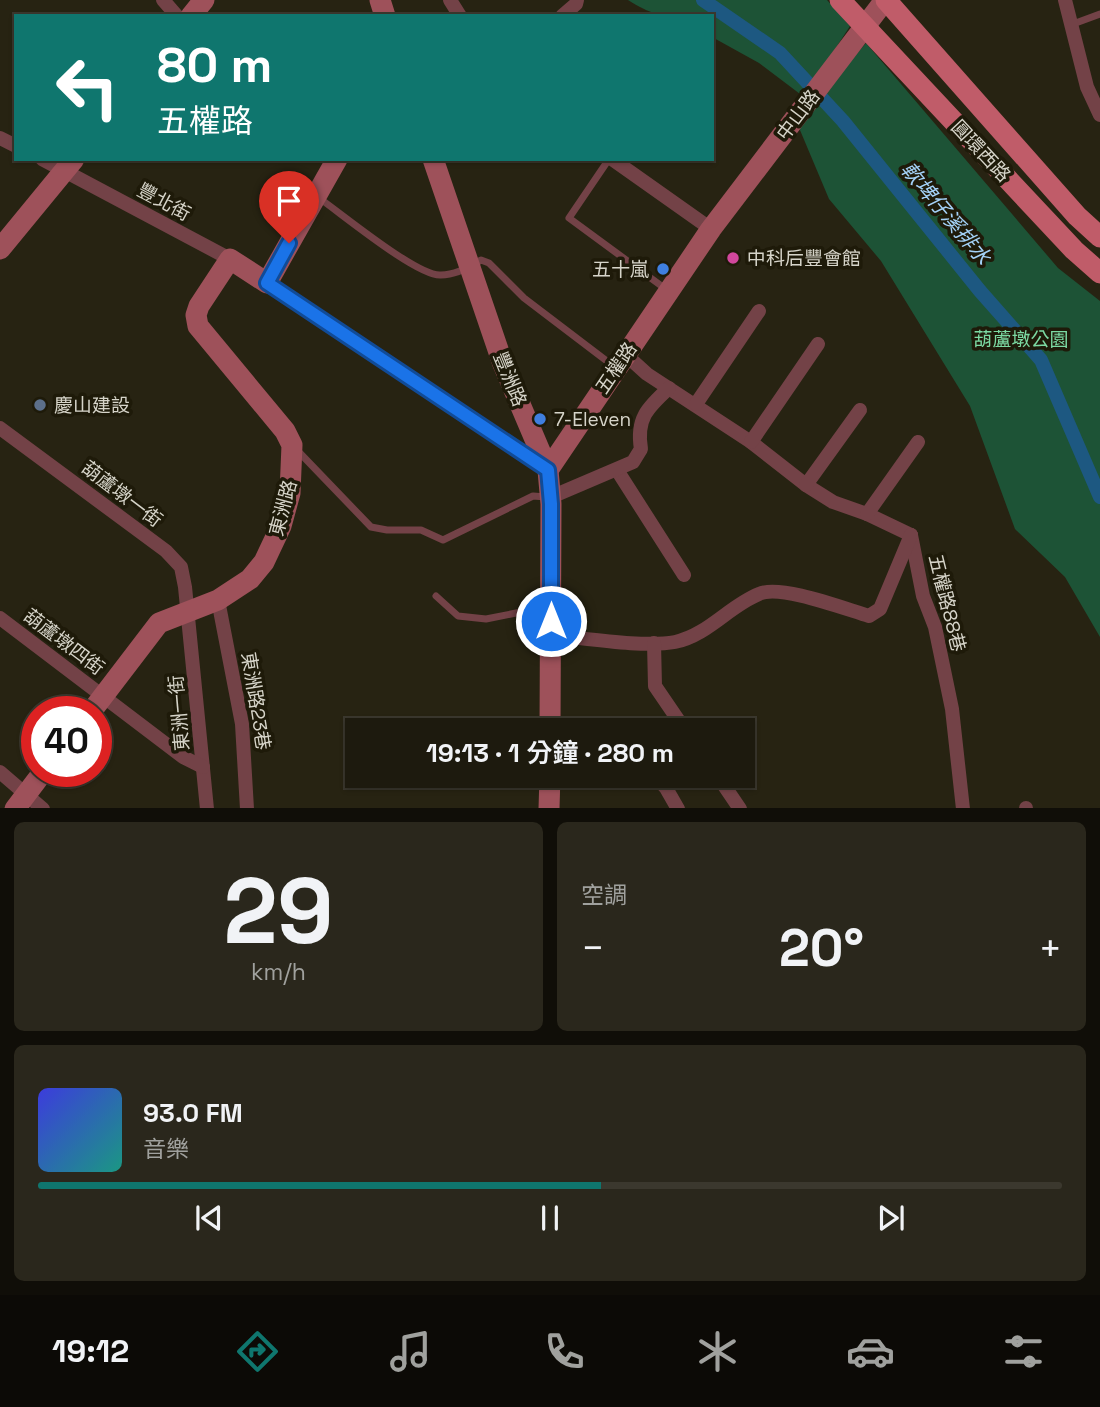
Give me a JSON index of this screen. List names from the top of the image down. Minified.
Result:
{"streets":{"main road":["圓環西路"],"street":["中山路","豐北街","五權路","豐洲路","葫蘆墩一街","東洲路","五權路88巷","葫蘆墩四街","東洲路23巷","東洲一街"]},"crossings":[["中山路","圓環西路"],["中山路","五權路"],["五權路","豐洲路"],["五權路","五權路88巷"],["葫蘆墩一街","東洲路"],["葫蘆墩一街","東洲一街"],["東洲路","東洲路23巷"],["東洲路","東洲一街"],["葫蘆墩四街","東洲一街"]],"water":["軟埤仔溪排水"],"parks":["葫蘆墩公園"],"places":["中科后豐會館","五十嵐","慶山建設","7-Eleven"],"page":{"turn":["80 m","五權路"],"limit":"40","trip":"19:13 · 1 分鐘 · 280 m","tile":[["29","km/h"],"空調"],"heat":["−","20°","+"],"song":["93.0 FM","音樂"],"tabs":"19:12"}}
